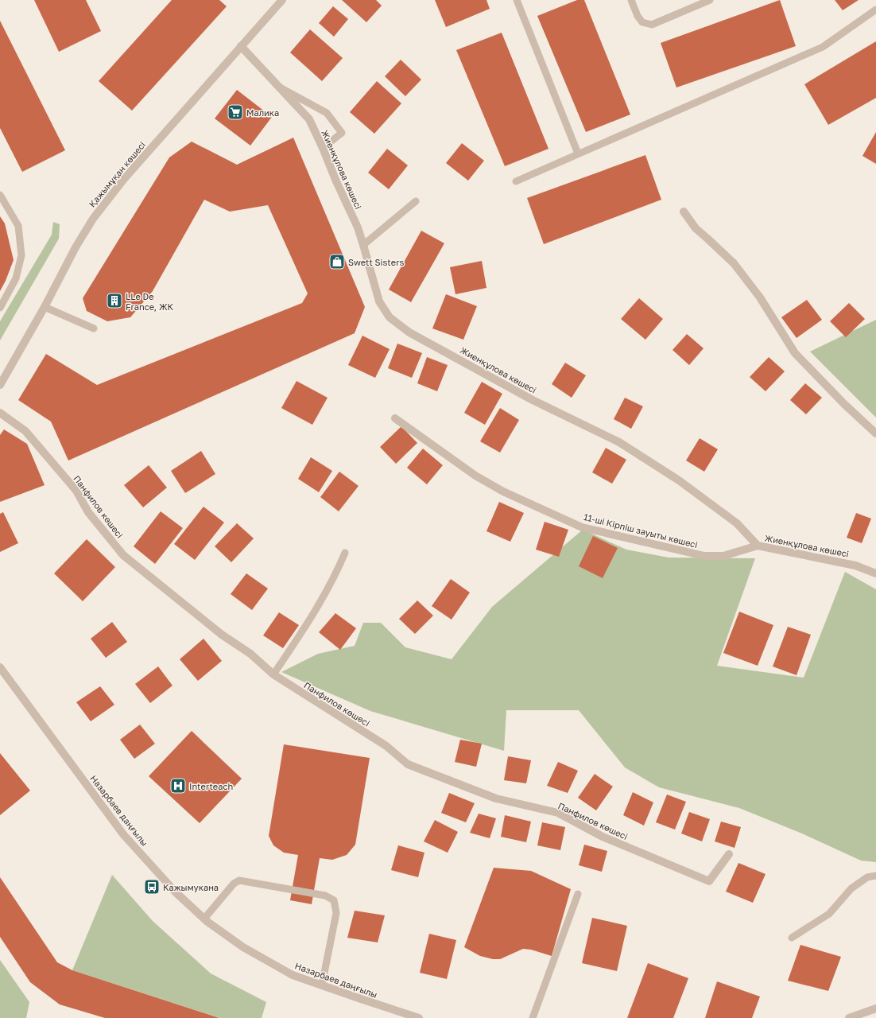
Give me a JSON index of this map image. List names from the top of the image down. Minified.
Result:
{"streets":{"street":["Жиенқұлова көшесі","Қажымұқан көшесі","Панфилов көшесі","11-ші Кірпіш зауыты көшесі","Назарбаев даңғылы"]},"crossings":[["Жиенқұлова көшесі","Қажымұқан көшесі"],["Жиенқұлова көшесі","11-ші Кірпіш зауыты көшесі"]],"places":{"supermarket":["Малика"],"shop":["Swett Sisters"],"building":["LLe De France, ЖК"],"hospital":["Interteach"],"bus stop":["Кажымукана"]}}
